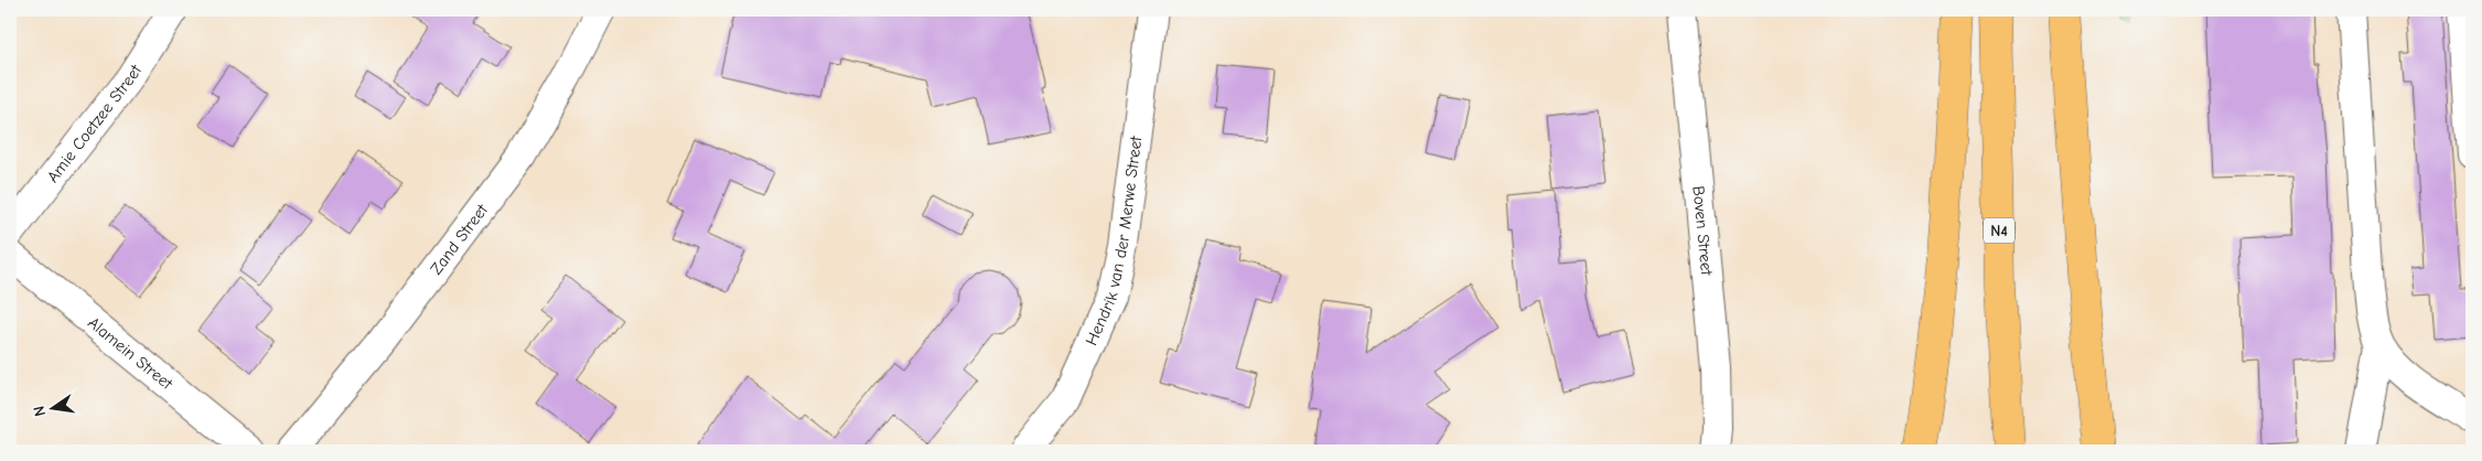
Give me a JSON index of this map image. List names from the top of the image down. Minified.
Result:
{"streets":{"highway":["N4"],"street":["Amie Coetzee Street","Boven Street","Zand Street","Hendrik van der Merwe Street","Alamein Street"]},"north":"left"}
